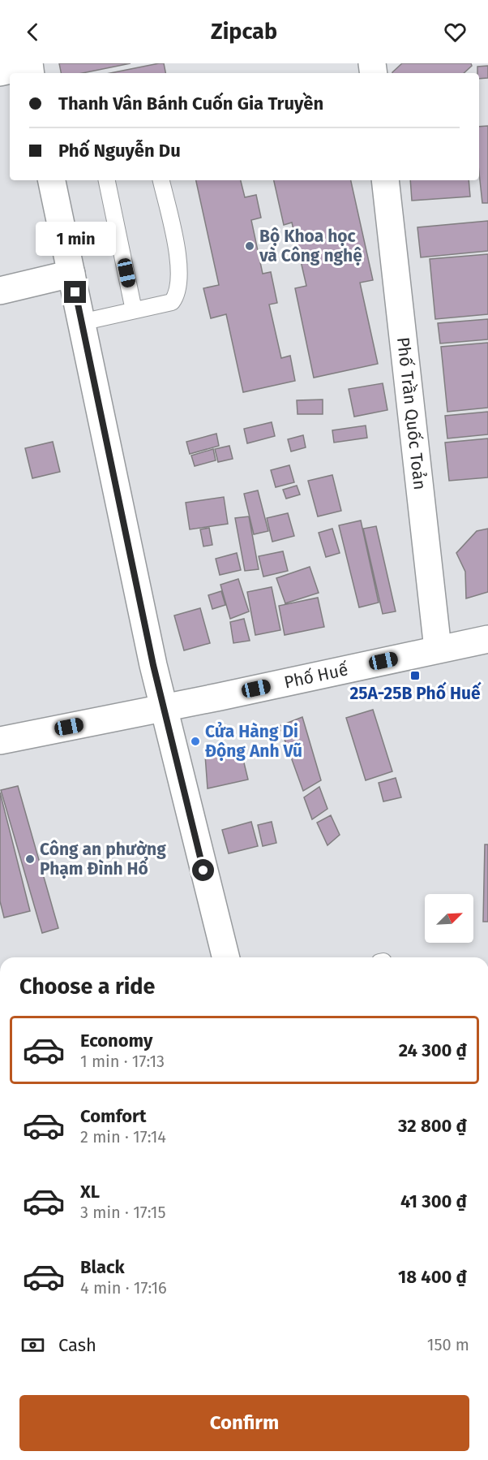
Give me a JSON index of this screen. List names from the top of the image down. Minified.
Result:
{"streets":{"street":["Phố Trần Quốc Toản","Phố Huế"]},"crossings":[["Phố Trần Quốc Toản","Phố Huế"]],"places":{"other":["Bộ Khoa học và Công nghệ","Cửa Hàng Di Động Anh Vũ","Công an phường Phạm Đình Hổ"],"transit":["25A-25B Phố Huế"]},"north":"top right","page":{"header":"Zipcab","banner":["Thanh Vân Bánh Cuốn Gia Truyền","Phố Nguyễn Du"],"bubble":"1 min","heading":"Choose a ride","list":[{"name":"Economy","note":"1 min · 17:13","value":"24 300 ₫"},{"name":"Comfort","note":"2 min · 17:14","value":"32 800 ₫"},{"name":"XL","note":"3 min · 17:15","value":"41 300 ₫"},{"name":"Black","note":"4 min · 17:16","value":"18 400 ₫"}],"pay":["Cash","150 m"],"buttons":"Confirm"}}
